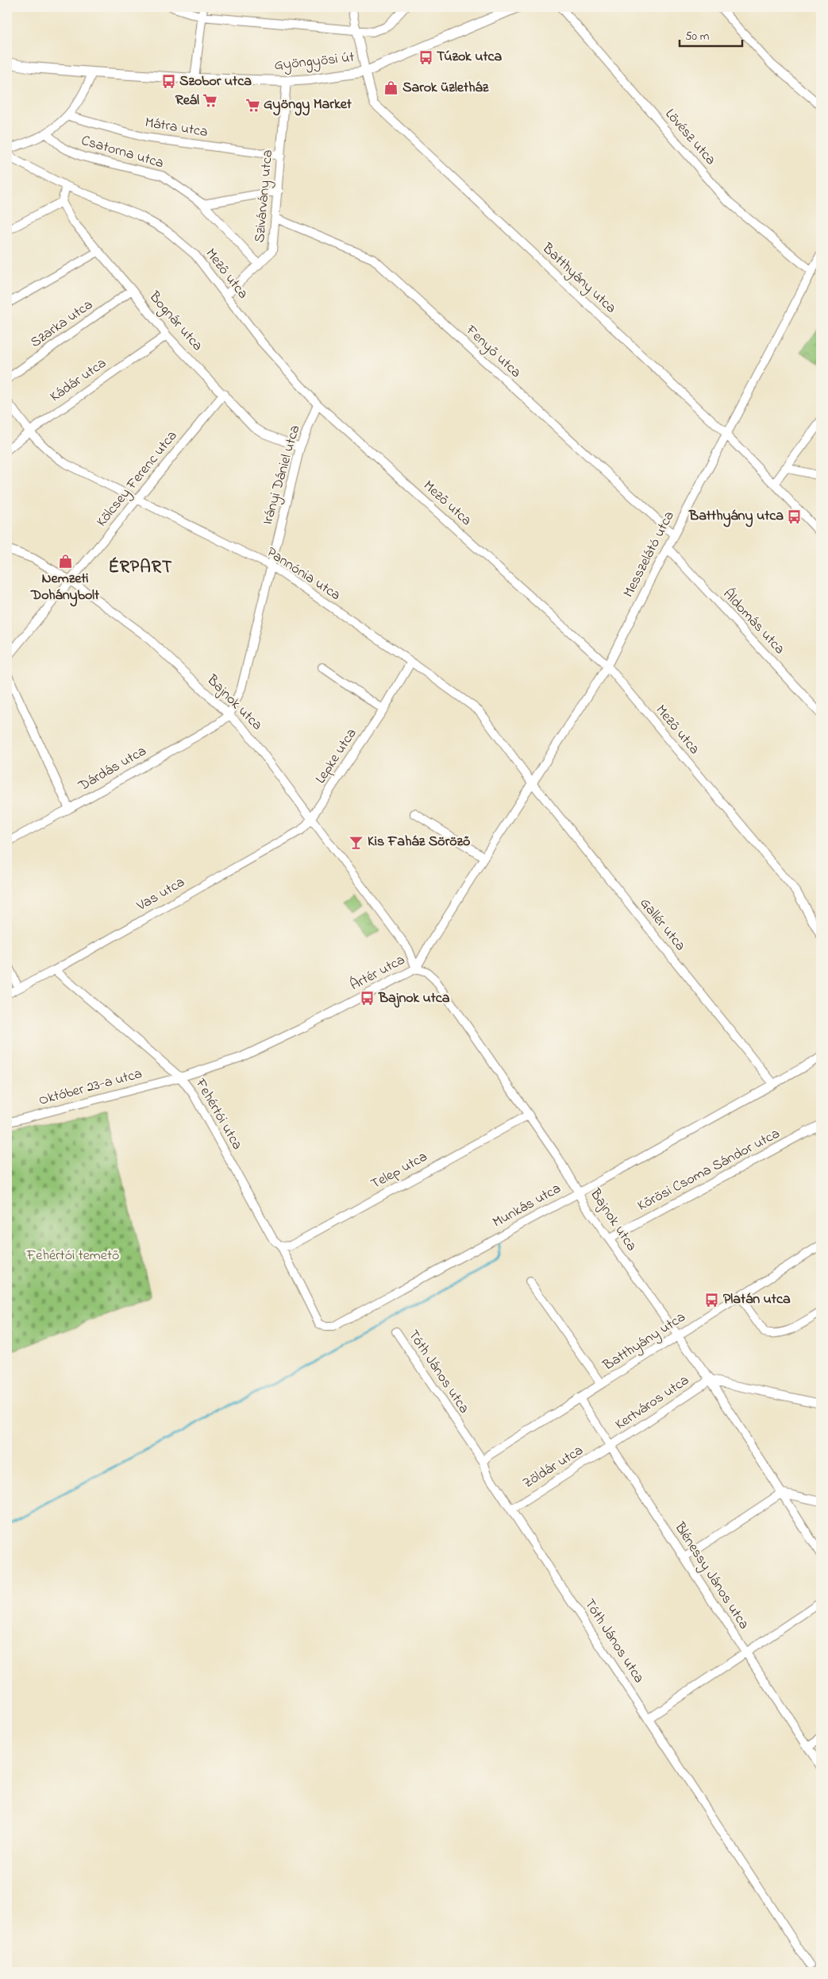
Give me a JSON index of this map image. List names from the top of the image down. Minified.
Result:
{"streets":{"street":["Gyöngyösi út","Mátra utca","Lövész utca","Csatorna utca","Szivárvány utca","Mező utca","Batthyány utca","Bognár utca","Szarka utca","Fenyő utca","Kádár utca","Irányi Dániel utca","Kölcsey Ferenc utca","Messzelátó utca","Pannónia utca","Áldomás utca","Bajnok utca","Lepke utca","Dárdás utca","Vas utca","Gallér utca","Ártér utca","Október 23-a utca","Fehértói utca","Kőrösi Csoma Sándor utca","Telep utca","Munkás utca","Tóth János utca","Kertváros utca","Zöldár utca","Blénessy János utca"]},"crossings":[["Gyöngyösi út","Szivárvány utca"],["Gyöngyösi út","Batthyány utca"],["Mátra utca","Szivárvány utca"],["Lövész utca","Messzelátó utca"],["Csatorna utca","Szivárvány utca"],["Szivárvány utca","Mező utca"],["Szivárvány utca","Fenyő utca"],["Mező utca","Irányi Dániel utca"],["Mező utca","Messzelátó utca"],["Batthyány utca","Messzelátó utca"],["Batthyány utca","Bajnok utca"],["Batthyány utca","Tóth János utca"],["Batthyány utca","Blénessy János utca"],["Bognár utca","Szarka utca"],["Bognár utca","Kádár utca"],["Bognár utca","Irányi Dániel utca"],["Bognár utca","Kölcsey Ferenc utca"],["Fenyő utca","Messzelátó utca"],["Kádár utca","Pannónia utca"],["Irányi Dániel utca","Pannónia utca"],["Irányi Dániel utca","Bajnok utca"],["Irányi Dániel utca","Dárdás utca"],["Kölcsey Ferenc utca","Pannónia utca"],["Kölcsey Ferenc utca","Bajnok utca"],["Messzelátó utca","Pannónia utca"],["Messzelátó utca","Áldomás utca"],["Messzelátó utca","Gallér utca"],["Messzelátó utca","Ártér utca"],["Pannónia utca","Lepke utca"],["Pannónia utca","Gallér utca"],["Bajnok utca","Lepke utca"],["Bajnok utca","Dárdás utca"],["Bajnok utca","Vas utca"],["Bajnok utca","Ártér utca"],["Bajnok utca","Kőrösi Csoma Sándor utca"],["Bajnok utca","Telep utca"],["Bajnok utca","Munkás utca"],["Bajnok utca","Kertváros utca"],["Lepke utca","Vas utca"],["Vas utca","Fehértói utca"],["Gallér utca","Munkás utca"],["Ártér utca","Október 23-a utca"],["Ártér utca","Fehértói utca"],["Október 23-a utca","Fehértói utca"],["Fehértói utca","Telep utca"],["Fehértói utca","Munkás utca"],["Telep utca","Munkás utca"],["Tóth János utca","Zöldár utca"],["Kertváros utca","Zöldár utca"],["Kertváros utca","Blénessy János utca"],["Zöldár utca","Blénessy János utca"]],"districts":["ÉRPART"],"parks":["Fehértói temető"],"places":{"bus stop":["Túzok utca","Szobor utca","Batthyány utca","Bajnok utca","Platán utca"],"shop":["Sarok üzletház","Nemzeti Dohánybolt"],"supermarket":["Reál","Gyöngy Market"],"bar":["Kis Faház Söröző"]},"scale_bar":"50 m"}
